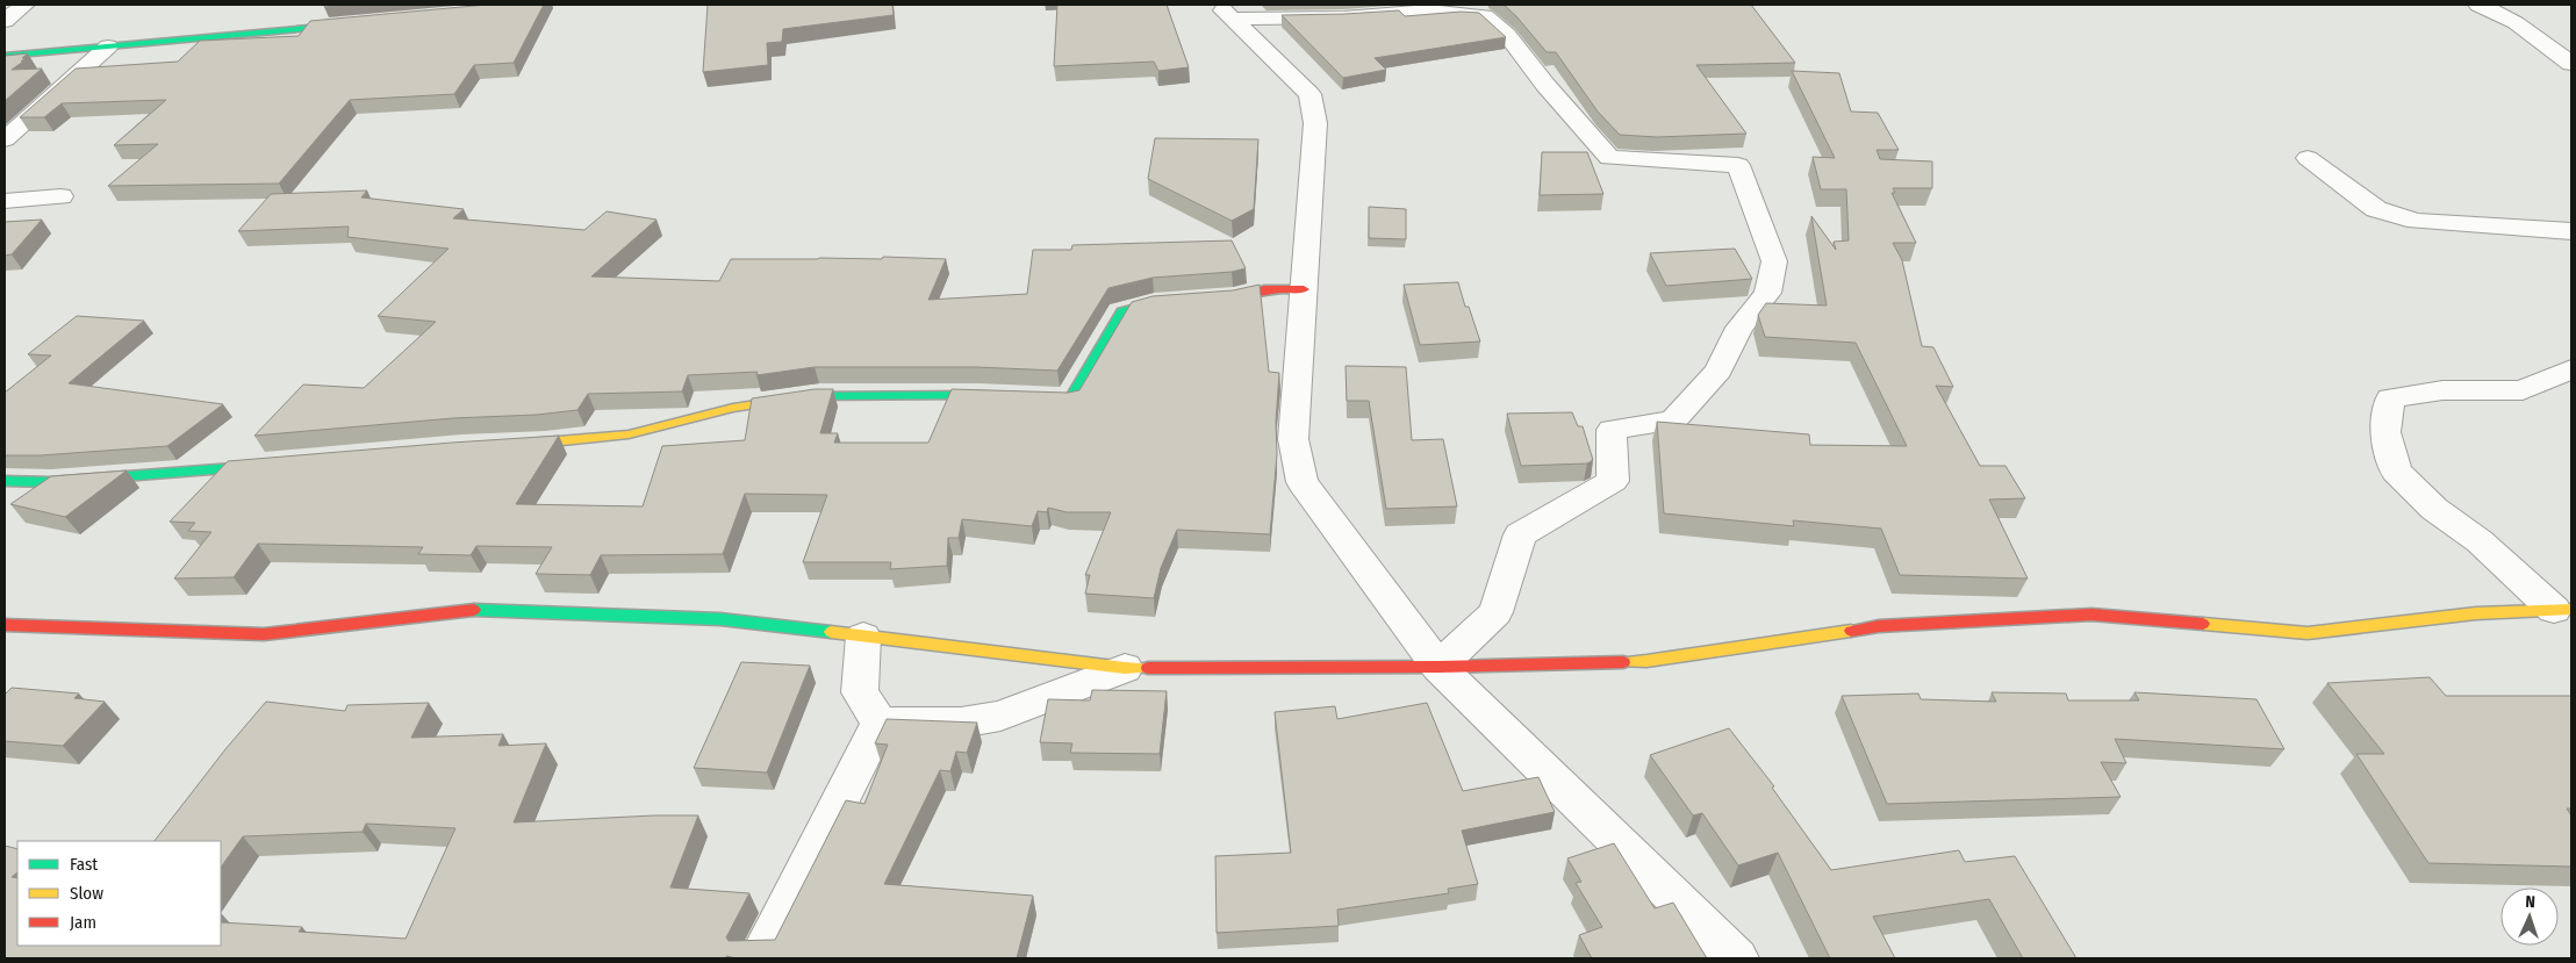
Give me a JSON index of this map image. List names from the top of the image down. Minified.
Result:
{"legend":["Fast","Slow","Jam"],"north":"top"}
